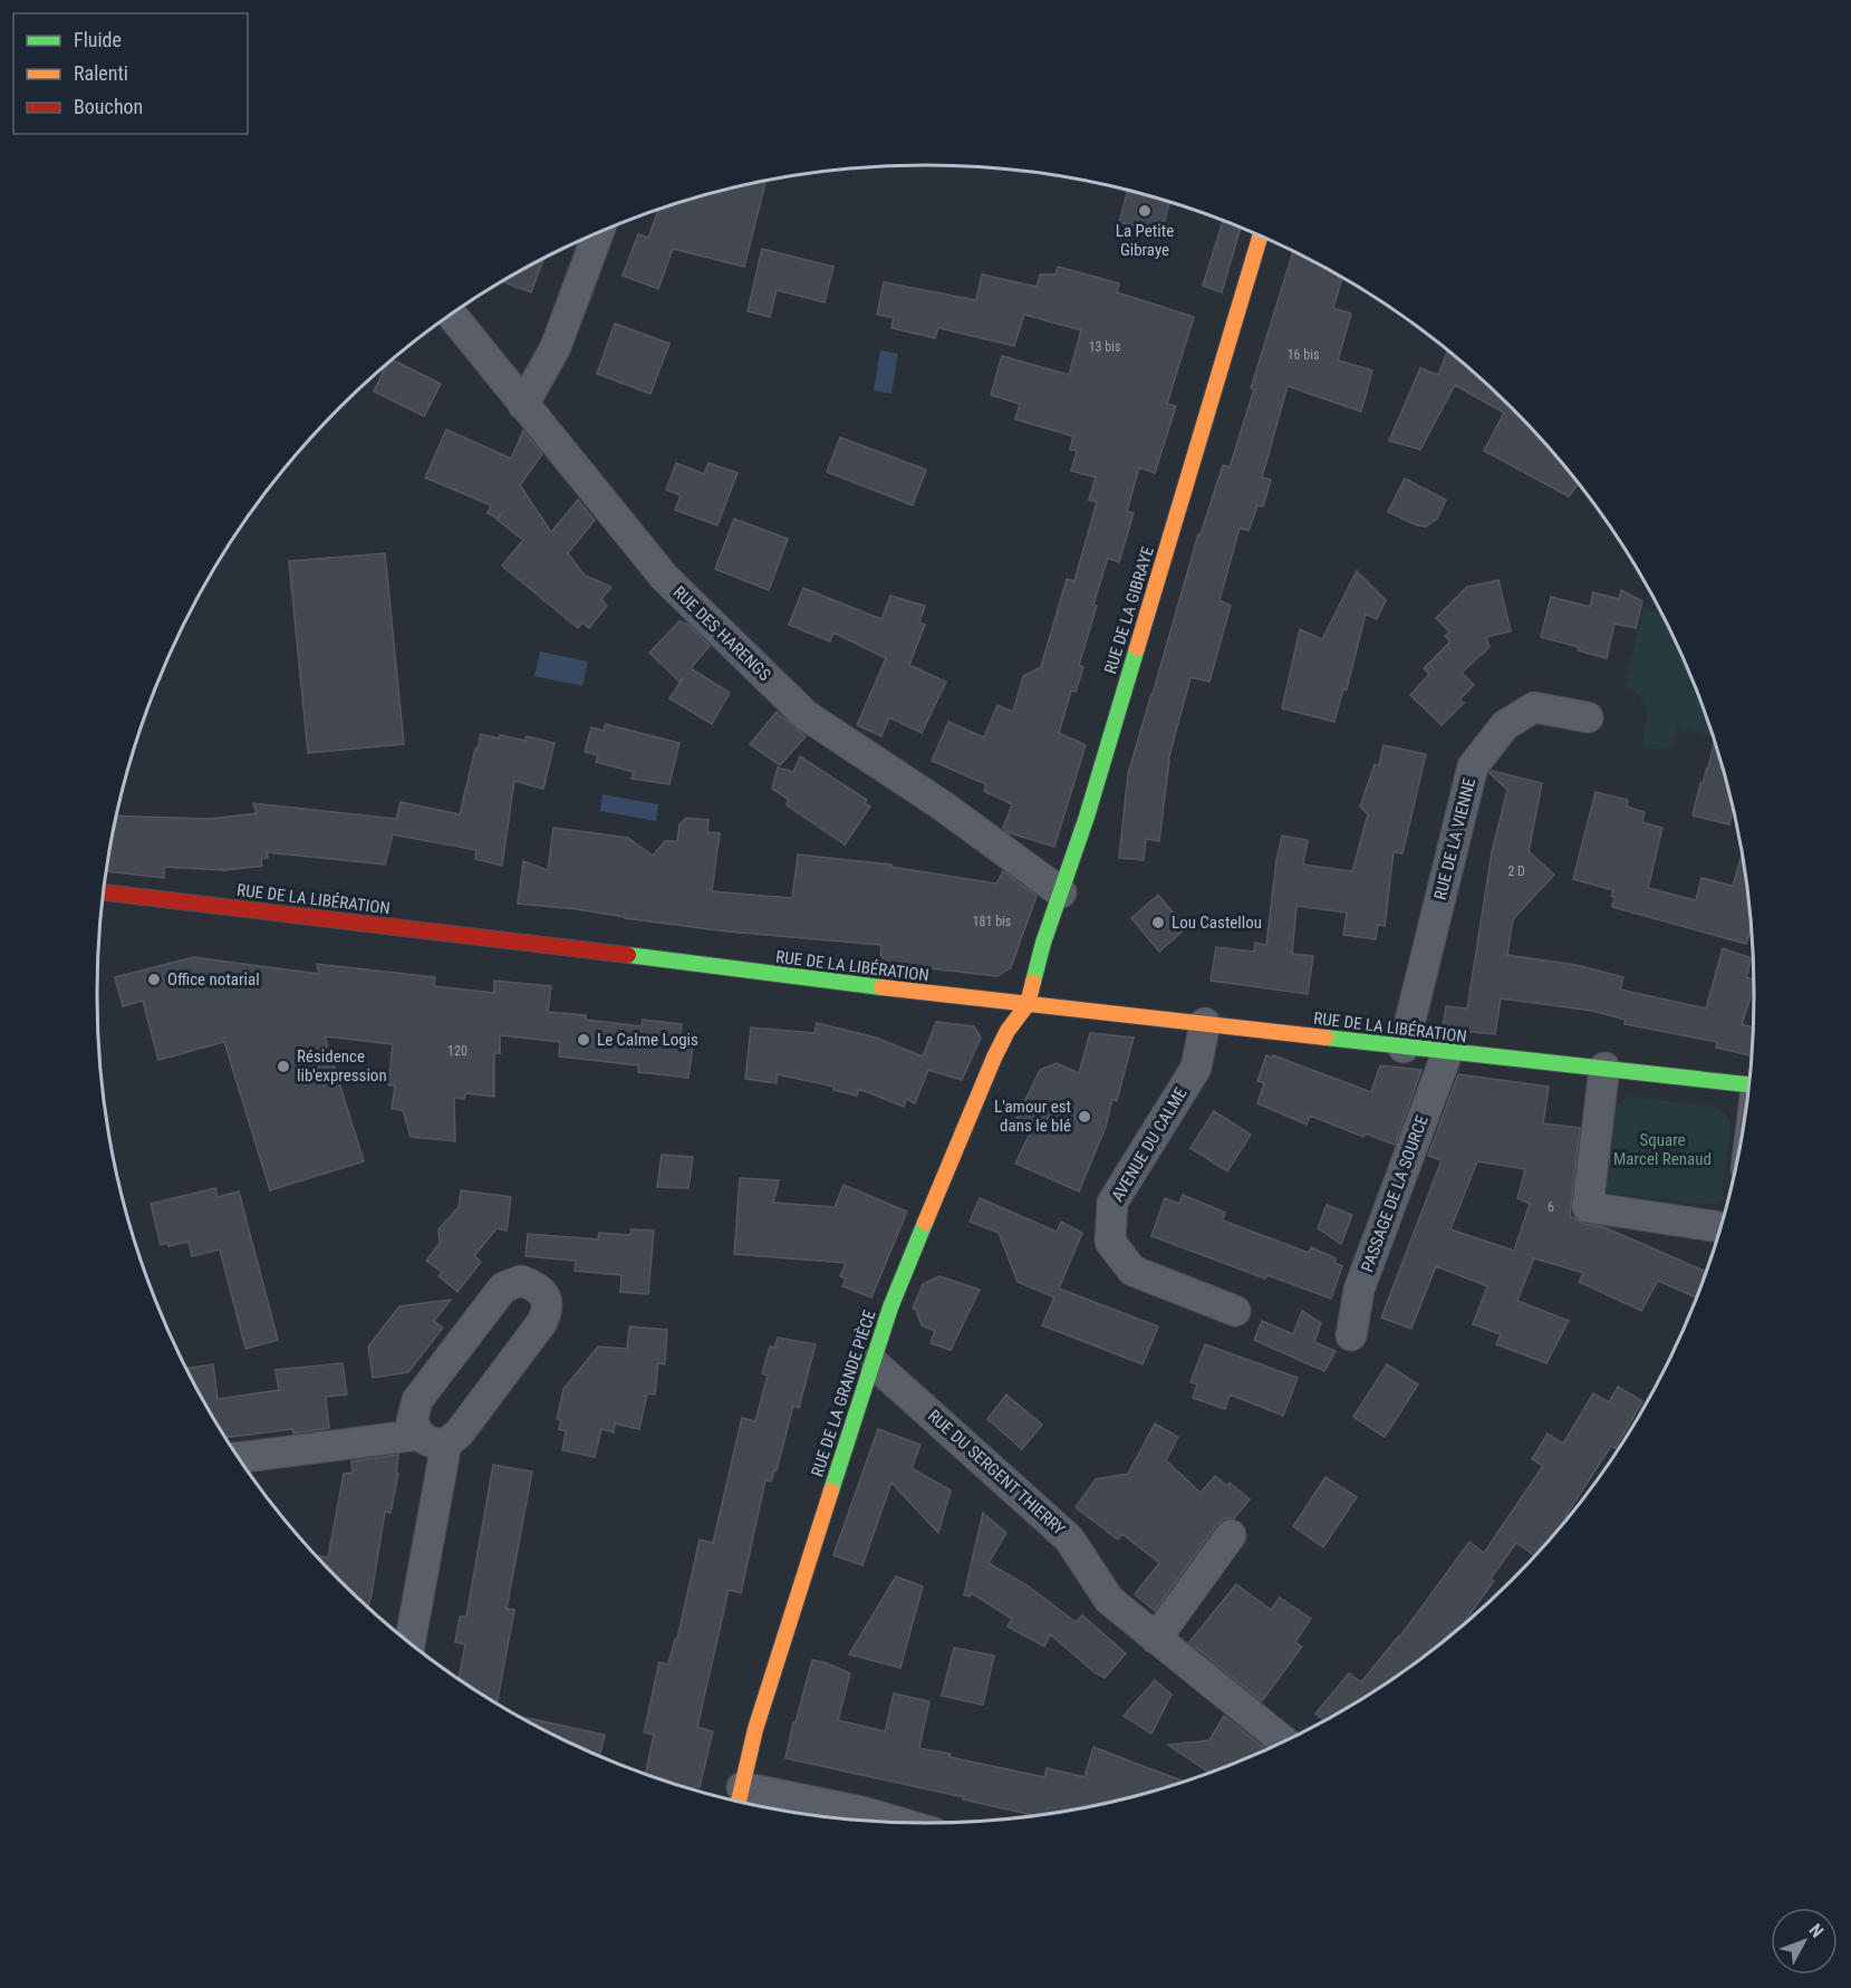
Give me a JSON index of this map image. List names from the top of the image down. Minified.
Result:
{"streets":{"street":["RUE DE LA GIBRAYE","RUE DES HARENGS","RUE DE LA VIENNE","RUE DE LA LIBÉRATION","AVENUE DU CALME","PASSAGE DE LA SOURCE","RUE DE LA GRANDE PIÈCE","RUE DU SERGENT THIERRY"]},"crossings":[["RUE DE LA GIBRAYE","RUE DES HARENGS"],["RUE DE LA GIBRAYE","RUE DE LA LIBÉRATION"],["RUE DE LA GIBRAYE","RUE DE LA GRANDE PIÈCE"],["RUE DE LA VIENNE","RUE DE LA LIBÉRATION"],["RUE DE LA LIBÉRATION","AVENUE DU CALME"],["RUE DE LA LIBÉRATION","PASSAGE DE LA SOURCE"],["RUE DE LA LIBÉRATION","RUE DE LA GRANDE PIÈCE"],["RUE DE LA GRANDE PIÈCE","RUE DU SERGENT THIERRY"]],"parks":["Square Marcel Renaud"],"places":["La Petite Gibraye","Lou Castellou","Office notarial","Le Calme Logis","Résidence lib'expression","L'amour est dans le blé"],"house_numbers":["13 bis","16 bis","2 D","181 bis","120","6"],"legend":["Fluide","Ralenti","Bouchon"],"north":"top right"}
